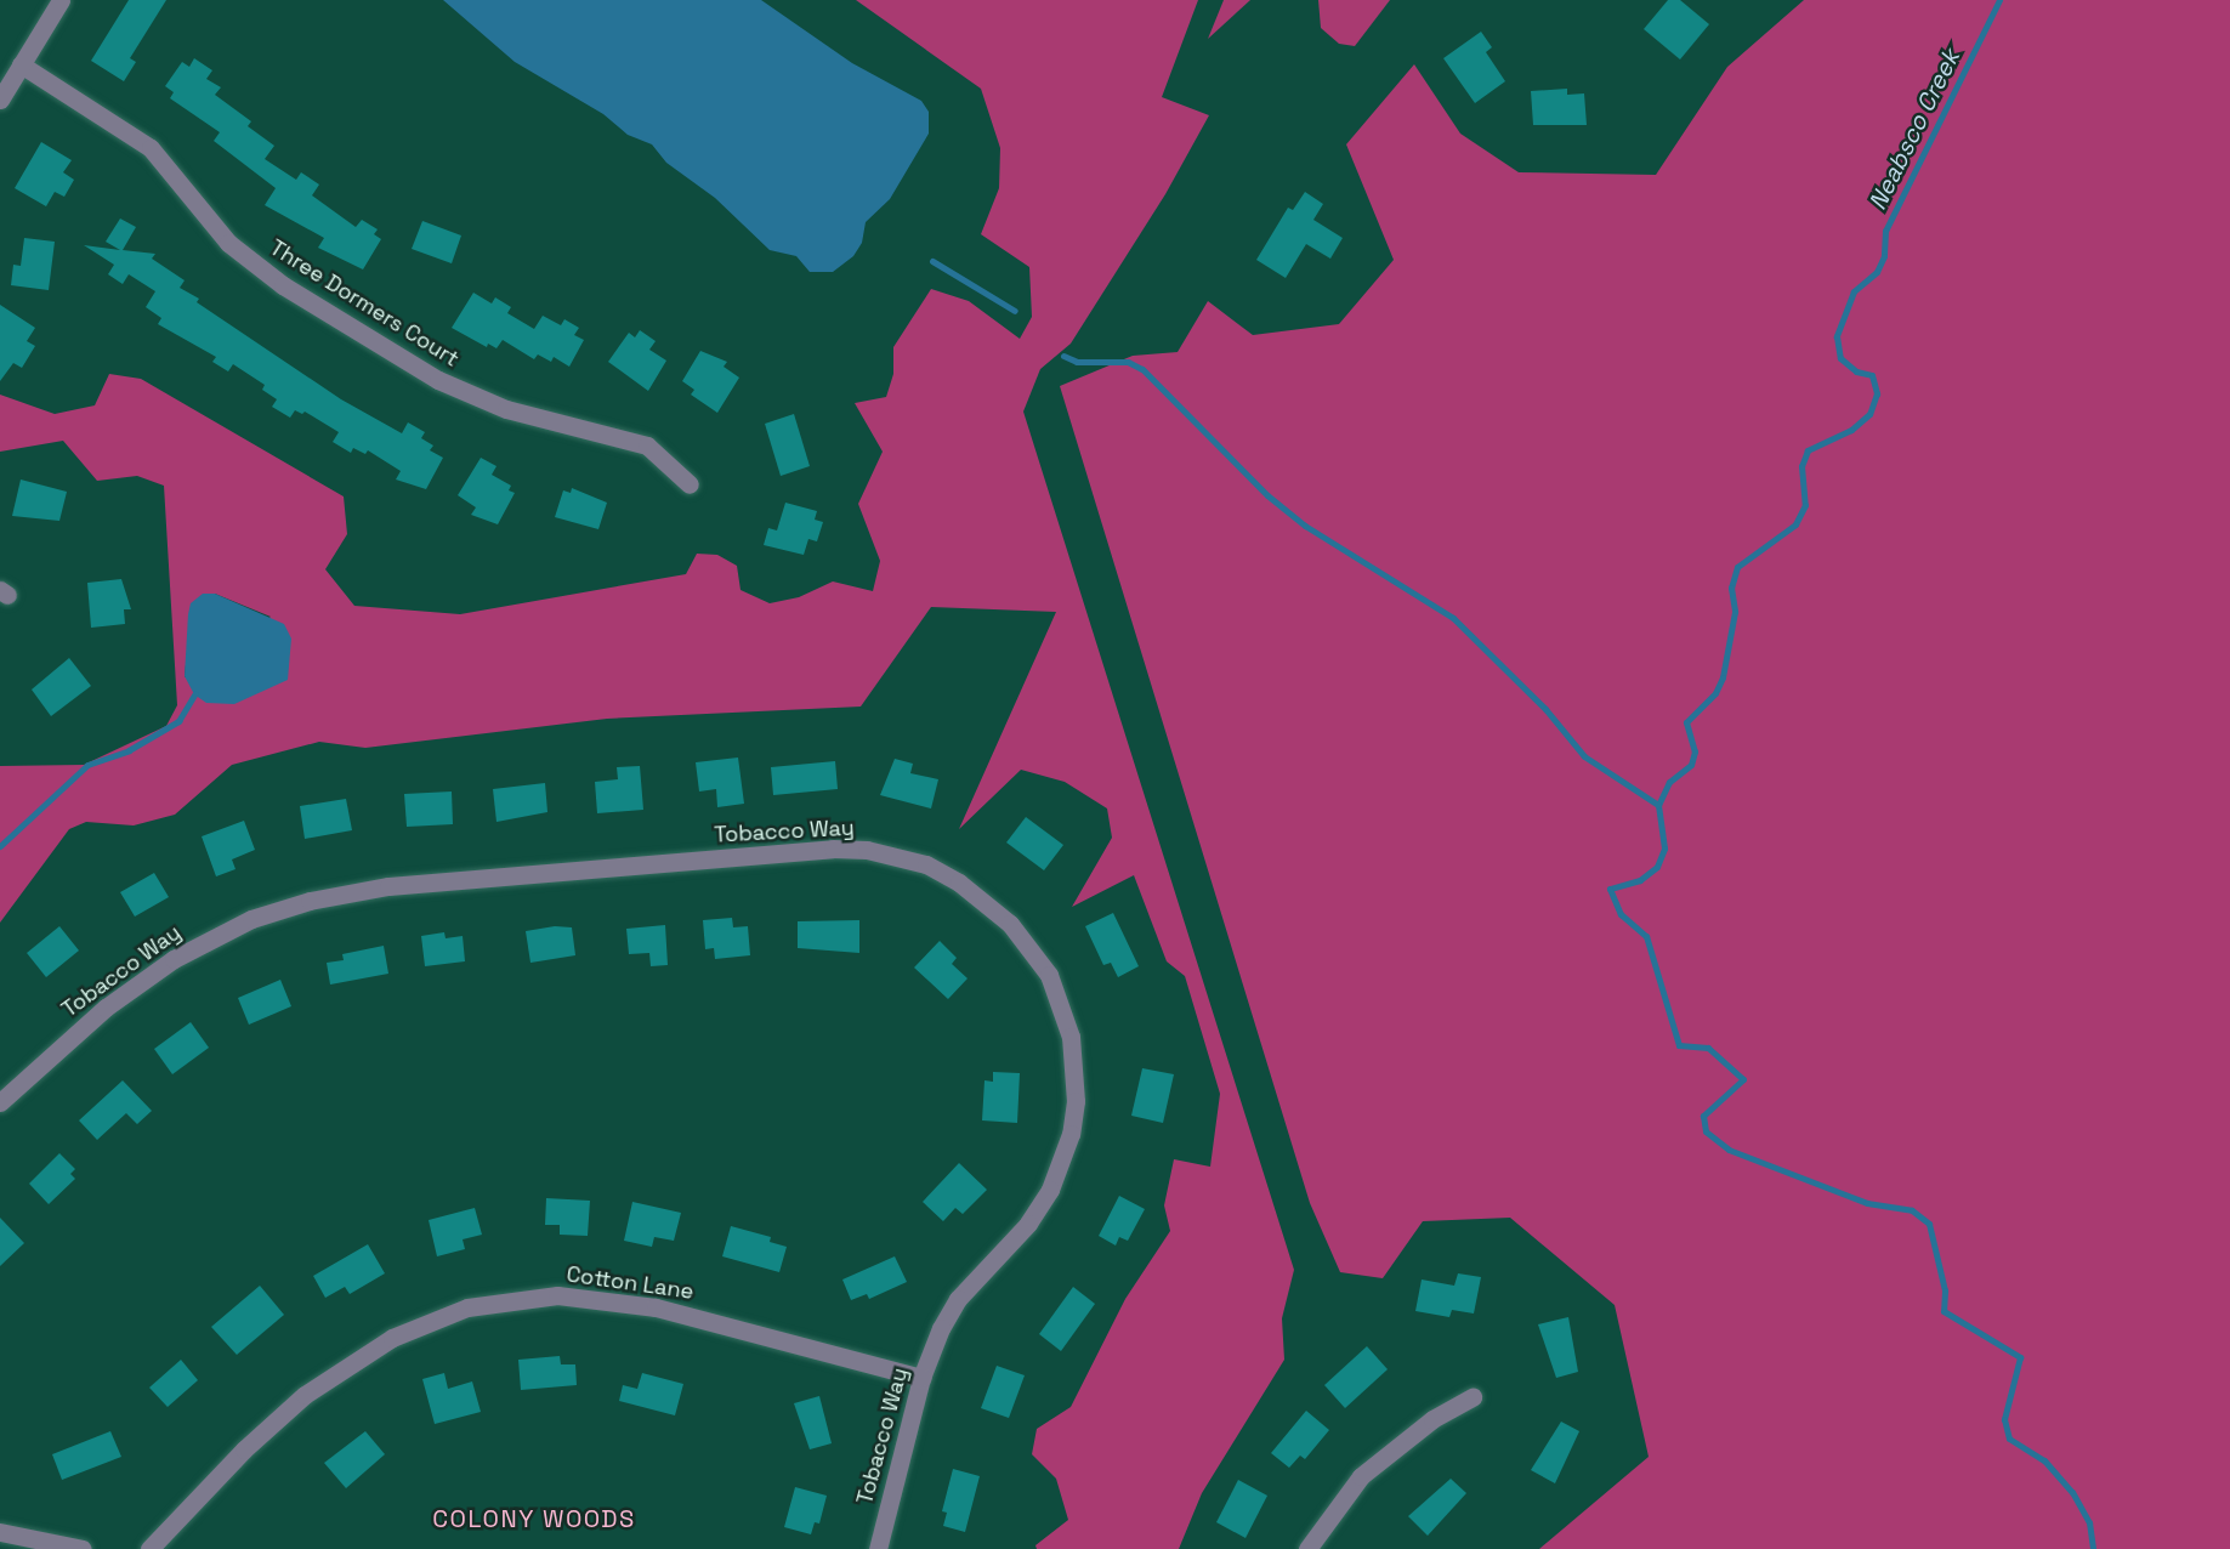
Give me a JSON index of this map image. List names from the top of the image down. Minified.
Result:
{"streets":{"street":["Three Dormers Court","Tobacco Way","Cotton Lane"]},"crossings":[["Tobacco Way","Cotton Lane"]],"districts":["COLONY WOODS"],"water":["Neabsco Creek"]}
